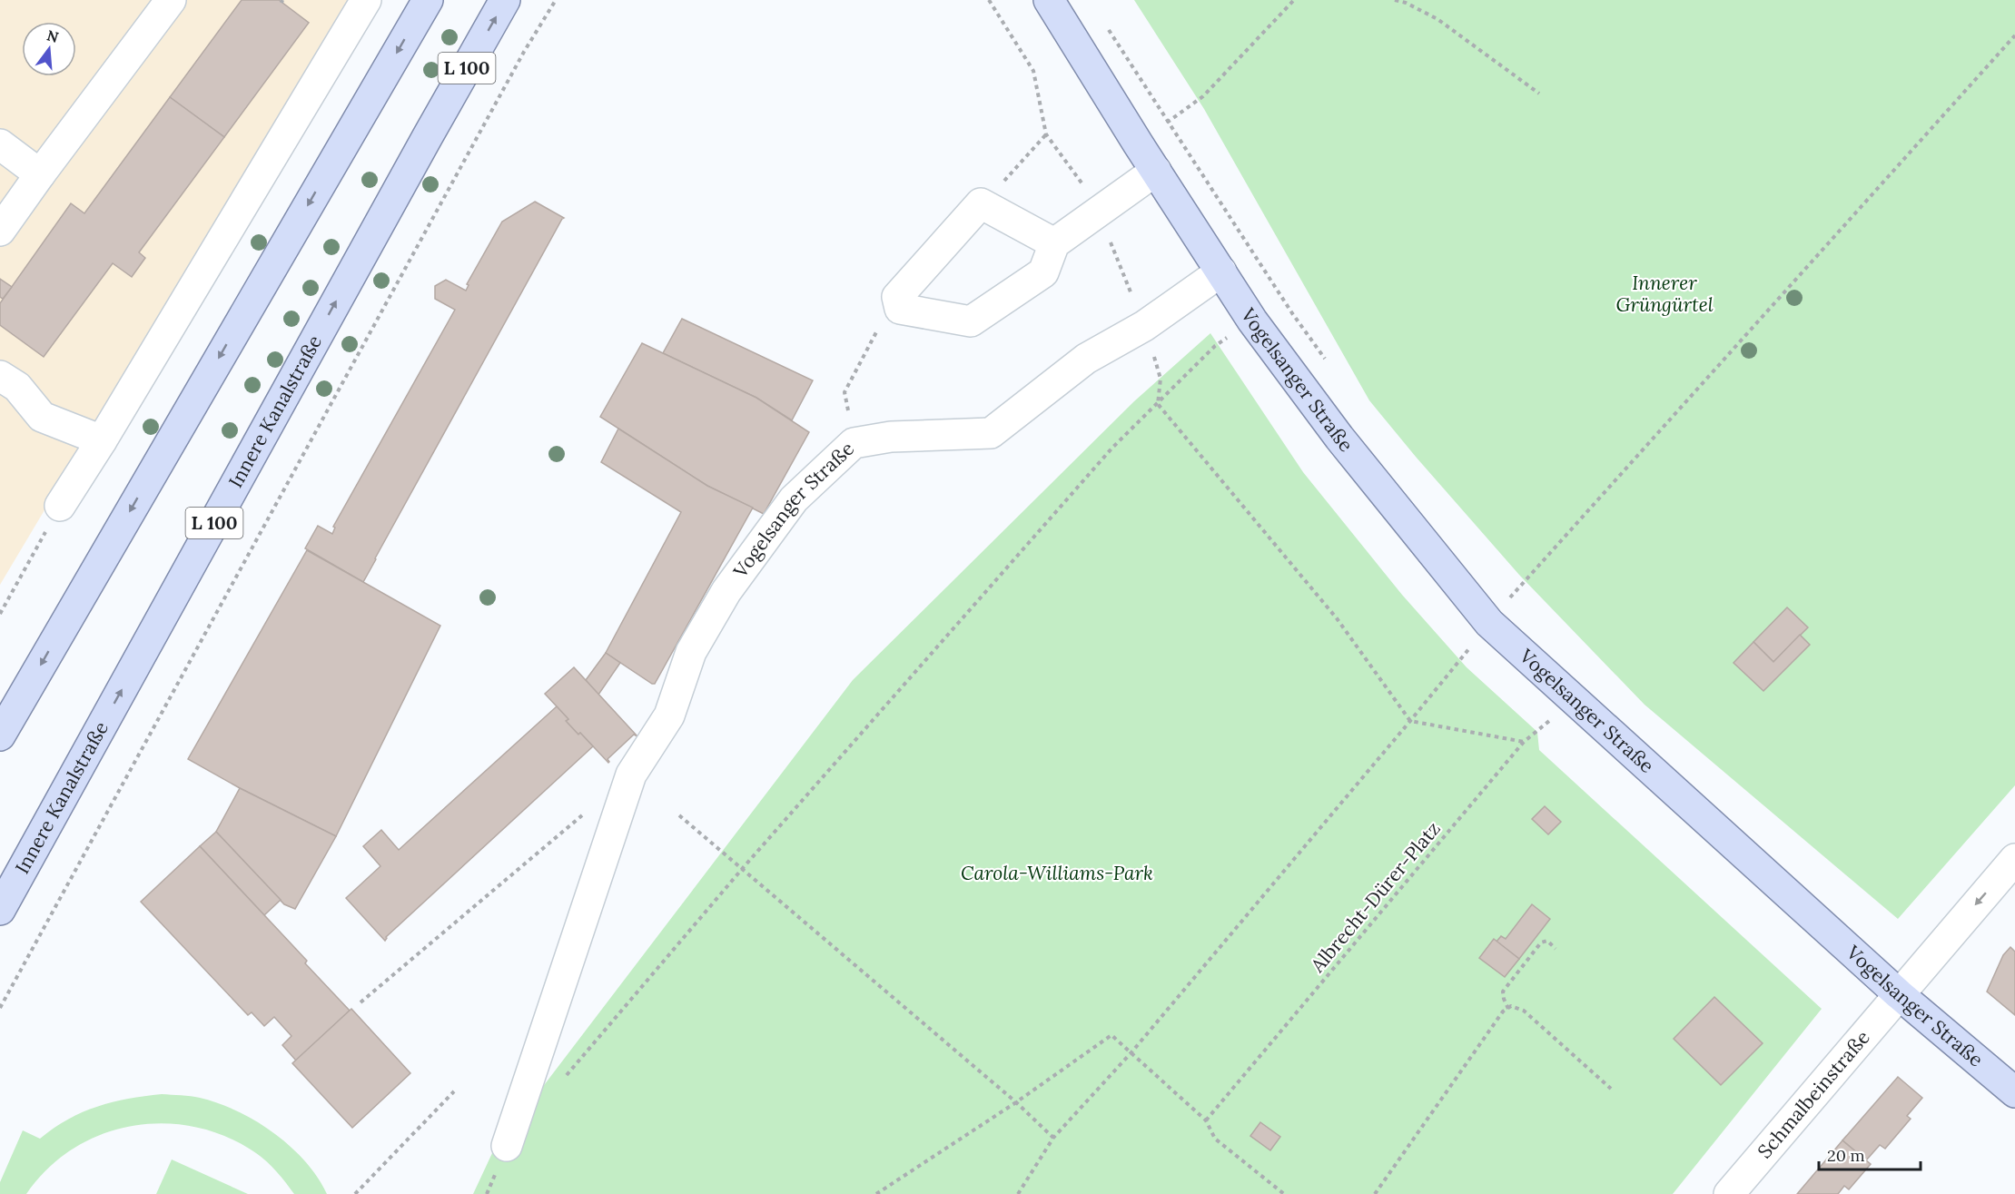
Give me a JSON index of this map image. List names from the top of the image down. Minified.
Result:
{"streets":{"main road":["L 100","Vogelsanger Straße","Innere Kanalstraße"],"street":["Schmalbeinstraße"],"path":["Albrecht-Dürer-Platz"]},"crossings":[["Vogelsanger Straße","Albrecht-Dürer-Platz"],["Vogelsanger Straße","Schmalbeinstraße"]],"one_way":["Schmalbeinstraße"],"parks":["Innerer Grüngürtel","Carola-Williams-Park"],"scale_bar":"20 m","north":"top"}
